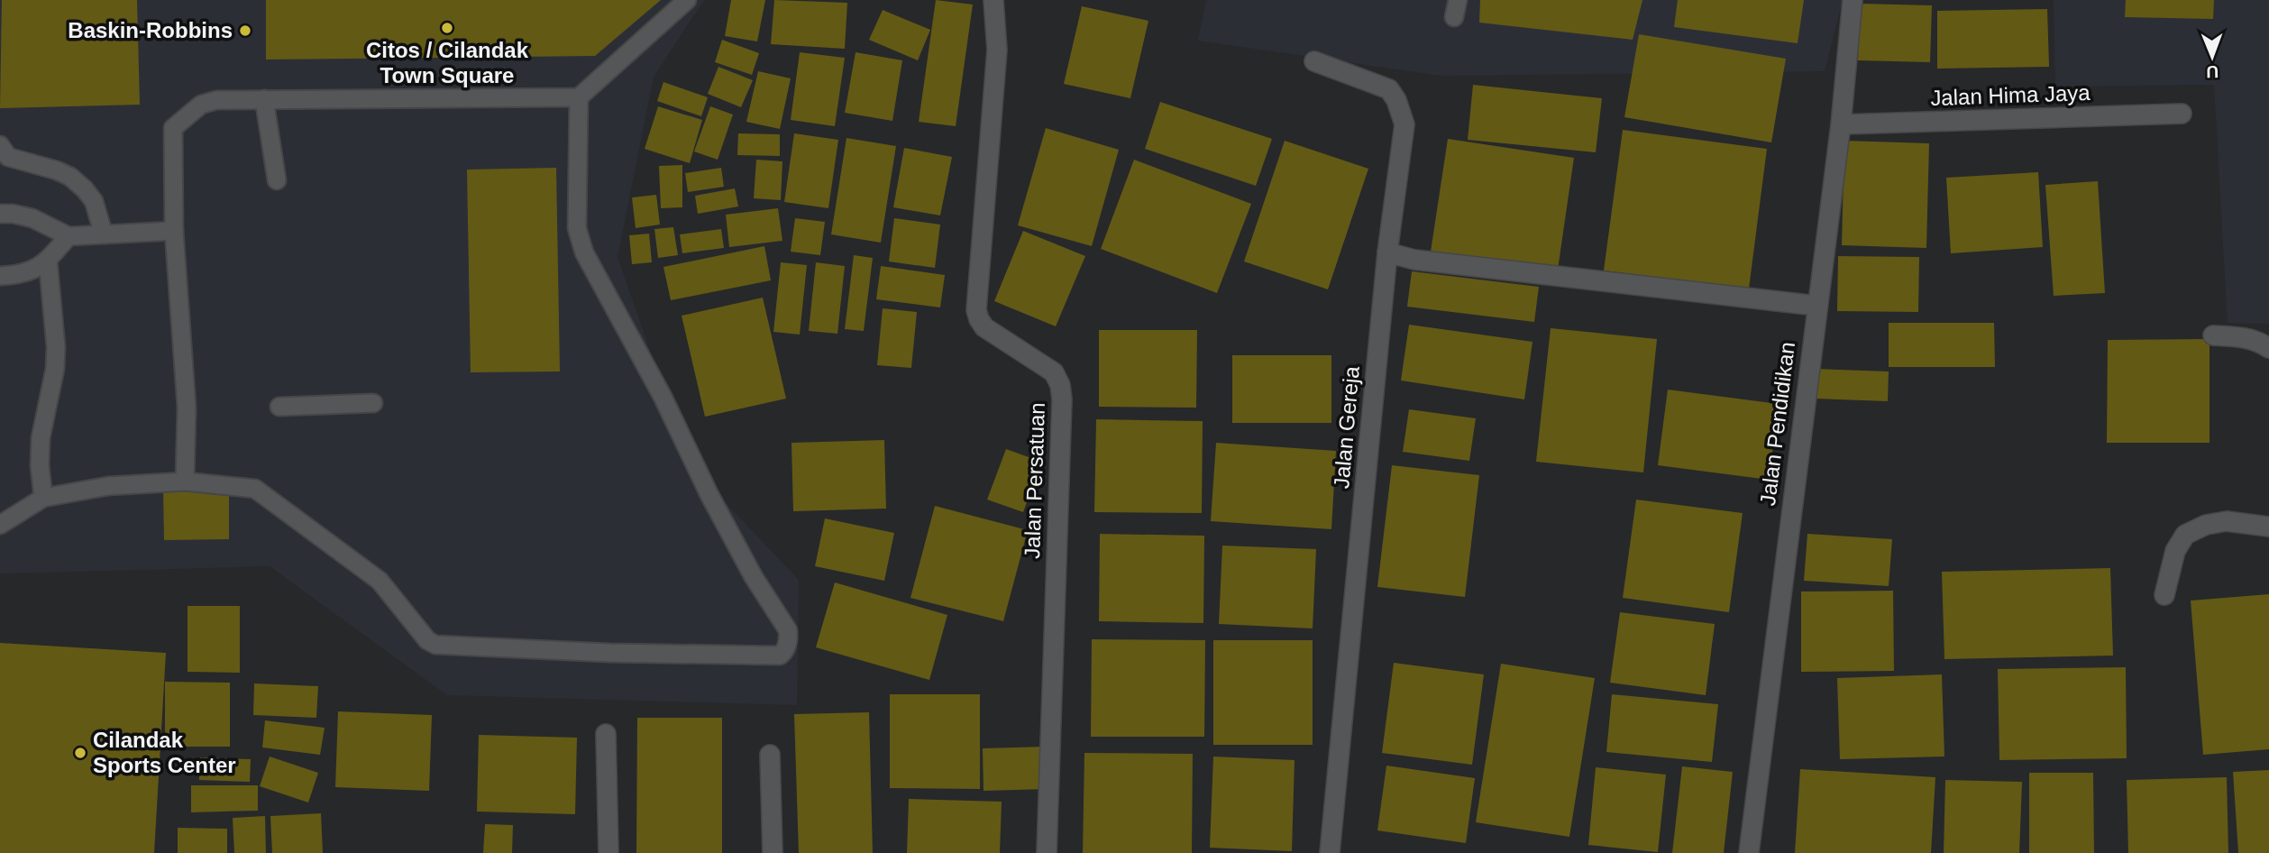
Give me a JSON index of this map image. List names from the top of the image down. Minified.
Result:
{"streets":{"street":["Jalan Hima Jaya","Jalan Pendidikan","Jalan Gereja","Jalan Persatuan"]},"crossings":[["Jalan Hima Jaya","Jalan Pendidikan"]],"places":["Citos / Cilandak Town Square","Baskin-Robbins","Cilandak Sports Center"],"north":"bottom"}
